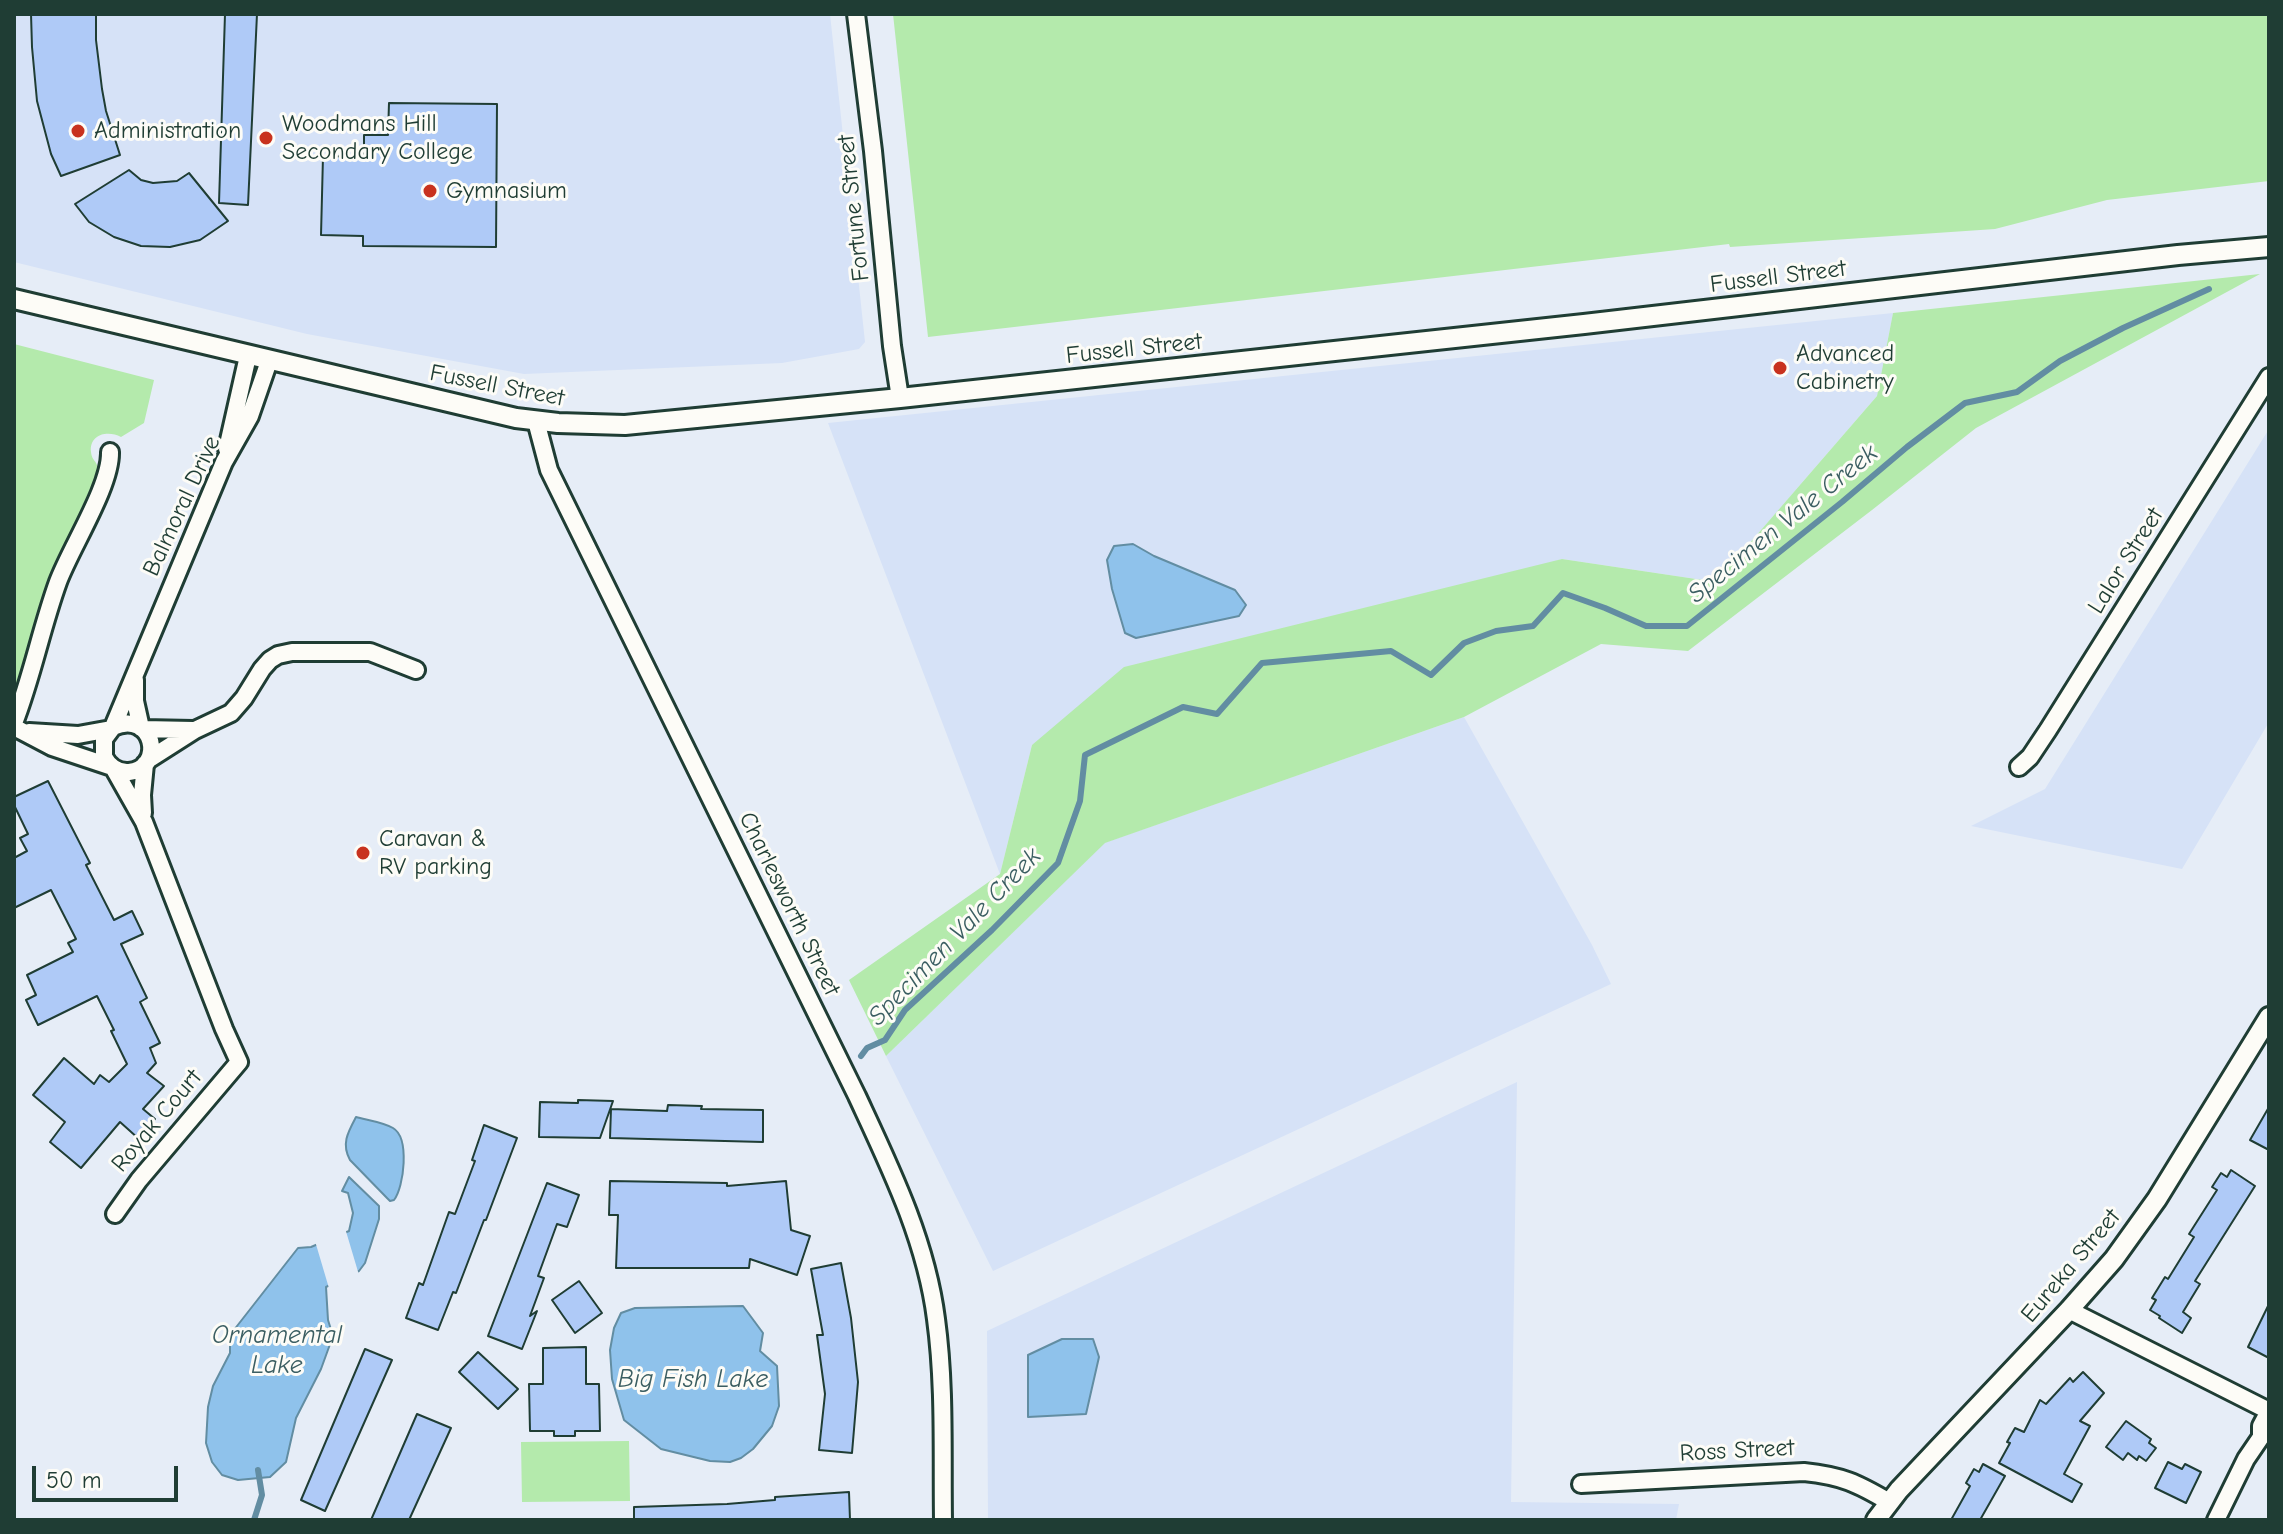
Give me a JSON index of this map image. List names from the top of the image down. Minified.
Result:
{"streets":{"street":["Fortune Street","Fussell Street","Balmoral Drive","Lalor Street","Charlesworth Street","Royak Court","Eureka Street","Ross Street"]},"crossings":[["Fortune Street","Fussell Street"],["Fussell Street","Balmoral Drive"],["Fussell Street","Charlesworth Street"],["Eureka Street","Ross Street"]],"water":["Specimen Vale Creek","Ornamental Lake","Big Fish Lake"],"places":["Administration","Woodmans Hill Secondary College","Gymnasium","Advanced Cabinetry","Caravan & RV parking"],"scale_bar":"50 m"}
